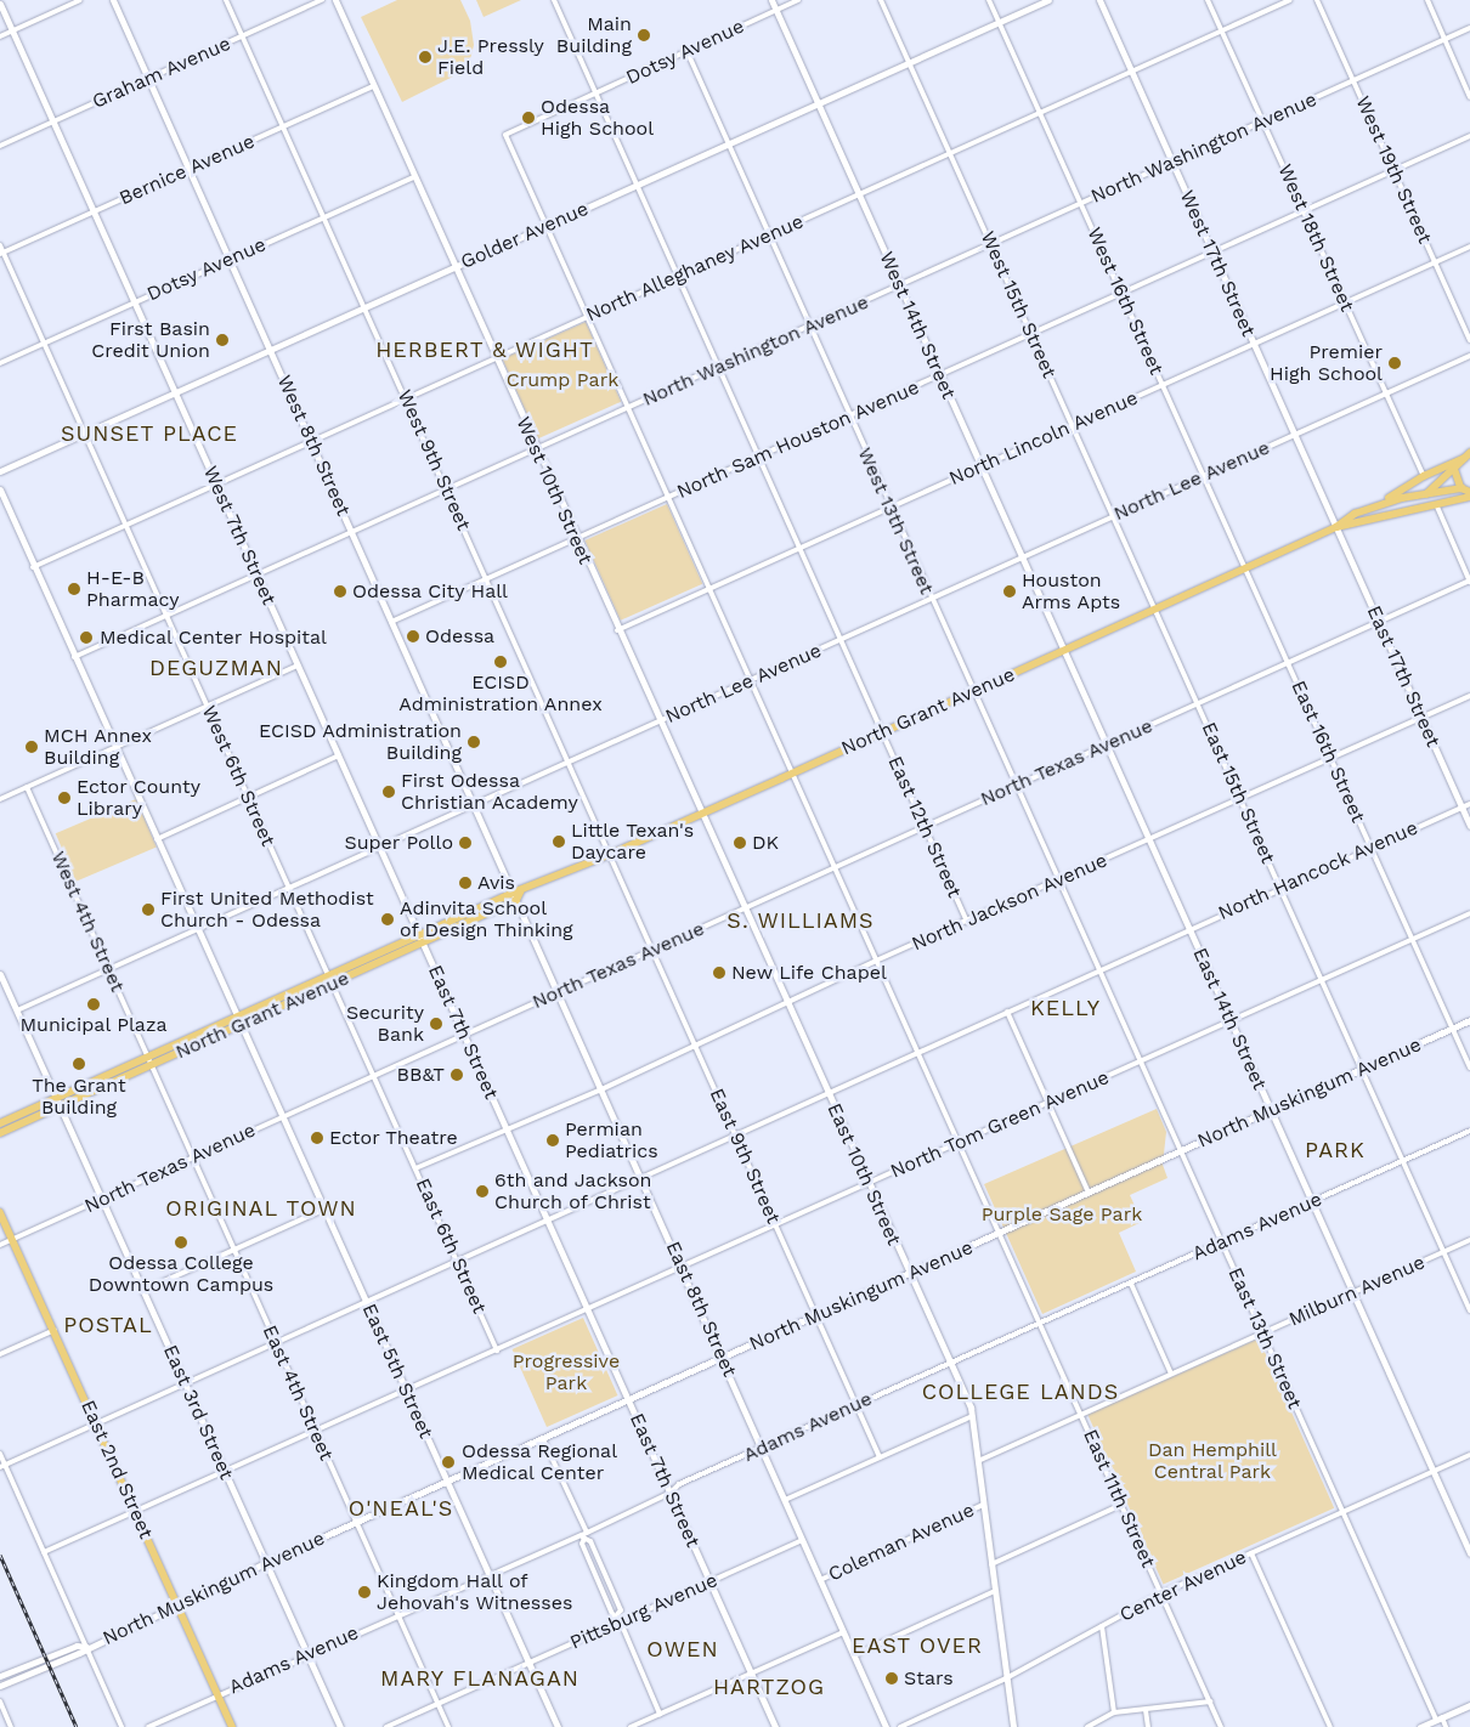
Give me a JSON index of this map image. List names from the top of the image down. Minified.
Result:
{"streets":{"main road":["North Grant Avenue","East 2nd Street"],"street":["Dotsy Avenue","Graham Avenue","North Washington Avenue","Bernice Avenue","West 19th Street","Golder Avenue","West 18th Street","West 17th Street","North Alleghaney Avenue","West 16th Street","West 15th Street","West 14th Street","North Lincoln Avenue","North Sam Houston Avenue","West 8th Street","West 9th Street","North Lee Avenue","West 10th Street","West 13th Street","West 7th Street","East 17th Street","East 16th Street","North Texas Avenue","West 6th Street","East 15th Street","East 12th Street","North Hancock Avenue","North Jackson Avenue","West 4th Street","East 14th Street","East 7th Street","North Muskingum Avenue","North Tom Green Avenue","East 9th Street","East 10th Street","Adams Avenue","East 6th Street","Milburn Avenue","East 8th Street","East 13th Street","East 5th Street","East 4th Street","East 3rd Street","East 11th Street","Coleman Avenue","Center Avenue","Pittsburg Avenue"]},"crossings":[["Dotsy Avenue","West 14th Street"],["Dotsy Avenue","West 8th Street"],["Dotsy Avenue","West 9th Street"],["Dotsy Avenue","West 10th Street"],["Dotsy Avenue","West 13th Street"],["Dotsy Avenue","West 7th Street"],["Dotsy Avenue","West 6th Street"],["Dotsy Avenue","East 12th Street"],["Dotsy Avenue","East 11th Street"],["Graham Avenue","West 8th Street"],["Graham Avenue","West 9th Street"],["Graham Avenue","West 7th Street"],["North Washington Avenue","West 19th Street"],["North Washington Avenue","West 18th Street"],["North Washington Avenue","West 17th Street"],["North Washington Avenue","West 16th Street"],["North Washington Avenue","West 15th Street"],["North Washington Avenue","West 14th Street"],["North Washington Avenue","West 8th Street"],["North Washington Avenue","West 9th Street"],["North Washington Avenue","West 10th Street"],["North Washington Avenue","West 13th Street"],["North Washington Avenue","West 7th Street"],["North Washington Avenue","West 6th Street"],["North Washington Avenue","East 12th Street"],["North Washington Avenue","East 5th Street"],["North Washington Avenue","East 11th Street"],["Bernice Avenue","West 8th Street"],["Bernice Avenue","West 9th Street"],["Bernice Avenue","West 10th Street"],["Bernice Avenue","West 7th Street"],["Bernice Avenue","West 6th Street"],["West 19th Street","North Lincoln Avenue"],["West 19th Street","North Sam Houston Avenue"],["Golder Avenue","West 16th Street"],["Golder Avenue","West 15th Street"],["Golder Avenue","West 14th Street"],["Golder Avenue","West 8th Street"],["Golder Avenue","West 9th Street"],["Golder Avenue","West 10th Street"],["Golder Avenue","West 13th Street"],["Golder Avenue","West 7th Street"],["Golder Avenue","West 6th Street"],["Golder Avenue","East 12th Street"],["Golder Avenue","East 11th Street"],["West 18th Street","North Alleghaney Avenue"],["West 18th Street","North Lincoln Avenue"],["West 18th Street","North Sam Houston Avenue"],["West 18th Street","North Lee Avenue"],["West 17th Street","North Alleghaney Avenue"],["West 17th Street","North Lincoln Avenue"],["West 17th Street","North Sam Houston Avenue"],["West 17th Street","North Lee Avenue"],["West 17th Street","East 17th Street"],["West 17th Street","North Grant Avenue"],["North Alleghaney Avenue","West 16th Street"],["North Alleghaney Avenue","West 15th Street"],["North Alleghaney Avenue","West 14th Street"],["North Alleghaney Avenue","West 8th Street"],["North Alleghaney Avenue","West 9th Street"],["North Alleghaney Avenue","West 10th Street"],["North Alleghaney Avenue","West 13th Street"],["North Alleghaney Avenue","West 7th Street"],["North Alleghaney Avenue","West 6th Street"],["North Alleghaney Avenue","East 12th Street"],["North Alleghaney Avenue","East 5th Street"],["North Alleghaney Avenue","East 11th Street"],["West 16th Street","North Lincoln Avenue"],["West 16th Street","North Sam Houston Avenue"],["West 16th Street","North Lee Avenue"],["West 16th Street","North Grant Avenue"],["West 16th Street","East 16th Street"],["West 15th Street","North Lincoln Avenue"],["West 15th Street","North Sam Houston Avenue"],["West 15th Street","North Lee Avenue"],["West 15th Street","North Grant Avenue"],["West 15th Street","East 15th Street"],["West 14th Street","North Lincoln Avenue"],["West 14th Street","North Sam Houston Avenue"],["West 14th Street","North Lee Avenue"],["West 14th Street","North Grant Avenue"],["West 14th Street","East 14th Street"],["North Lincoln Avenue","West 10th Street"],["North Lincoln Avenue","West 13th Street"],["North Lincoln Avenue","East 12th Street"],["North Lincoln Avenue","East 11th Street"],["North Sam Houston Avenue","West 8th Street"],["North Sam Houston Avenue","West 9th Street"],["North Sam Houston Avenue","West 10th Street"],["North Sam Houston Avenue","West 13th Street"],["North Sam Houston Avenue","East 12th Street"],["North Sam Houston Avenue","East 11th Street"],["West 8th Street","North Lee Avenue"],["West 8th Street","North Grant Avenue"],["West 8th Street","East 8th Street"],["West 9th Street","North Lee Avenue"],["West 9th Street","North Grant Avenue"],["West 9th Street","East 9th Street"],["North Lee Avenue","West 10th Street"],["North Lee Avenue","West 13th Street"],["North Lee Avenue","West 7th Street"],["North Lee Avenue","West 6th Street"],["North Lee Avenue","East 12th Street"],["North Lee Avenue","West 4th Street"],["North Lee Avenue","East 5th Street"],["North Lee Avenue","East 3rd Street"],["North Lee Avenue","East 11th Street"],["West 10th Street","North Grant Avenue"],["West 10th Street","East 10th Street"],["West 13th Street","North Grant Avenue"],["West 13th Street","East 13th Street"],["West 7th Street","North Grant Avenue"],["West 7th Street","East 7th Street"],["East 17th Street","North Grant Avenue"],["East 17th Street","North Texas Avenue"],["East 17th Street","North Hancock Avenue"],["East 17th Street","North Jackson Avenue"],["North Grant Avenue","East 16th Street"],["North Grant Avenue","West 6th Street"],["North Grant Avenue","East 15th Street"],["North Grant Avenue","East 12th Street"],["North Grant Avenue","West 4th Street"],["North Grant Avenue","East 14th Street"],["North Grant Avenue","East 7th Street"],["North Grant Avenue","East 9th Street"],["North Grant Avenue","East 10th Street"],["North Grant Avenue","East 6th Street"],["North Grant Avenue","East 8th Street"],["North Grant Avenue","East 13th Street"],["North Grant Avenue","East 5th Street"],["North Grant Avenue","East 4th Street"],["North Grant Avenue","East 3rd Street"],["North Grant Avenue","East 11th Street"],["East 16th Street","North Texas Avenue"],["East 16th Street","North Hancock Avenue"],["East 16th Street","North Jackson Avenue"],["East 16th Street","North Muskingum Avenue"],["East 16th Street","North Tom Green Avenue"],["North Texas Avenue","East 15th Street"],["North Texas Avenue","East 12th Street"],["North Texas Avenue","East 14th Street"],["North Texas Avenue","East 7th Street"],["North Texas Avenue","East 9th Street"],["North Texas Avenue","East 10th Street"],["North Texas Avenue","East 6th Street"],["North Texas Avenue","East 8th Street"],["North Texas Avenue","East 13th Street"],["North Texas Avenue","East 5th Street"],["North Texas Avenue","East 4th Street"],["North Texas Avenue","East 3rd Street"],["North Texas Avenue","East 2nd Street"],["North Texas Avenue","East 11th Street"],["West 6th Street","East 6th Street"],["East 15th Street","North Hancock Avenue"],["East 15th Street","North Jackson Avenue"],["East 15th Street","North Muskingum Avenue"],["East 15th Street","North Tom Green Avenue"],["East 15th Street","Adams Avenue"],["East 15th Street","Milburn Avenue"],["East 12th Street","North Jackson Avenue"],["North Hancock Avenue","East 14th Street"],["North Hancock Avenue","East 7th Street"],["North Hancock Avenue","East 9th Street"],["North Hancock Avenue","East 10th Street"],["North Hancock Avenue","East 6th Street"],["North Hancock Avenue","East 8th Street"],["North Hancock Avenue","East 13th Street"],["North Hancock Avenue","East 5th Street"],["North Hancock Avenue","East 4th Street"],["North Hancock Avenue","East 3rd Street"],["North Hancock Avenue","East 2nd Street"],["North Hancock Avenue","East 11th Street"],["North Jackson Avenue","East 14th Street"],["North Jackson Avenue","East 7th Street"],["North Jackson Avenue","East 9th Street"],["North Jackson Avenue","East 10th Street"],["North Jackson Avenue","East 6th Street"],["North Jackson Avenue","East 8th Street"],["North Jackson Avenue","East 13th Street"],["North Jackson Avenue","East 11th Street"],["West 4th Street","East 4th Street"],["East 14th Street","North Muskingum Avenue"],["East 14th Street","North Tom Green Avenue"],["East 14th Street","Adams Avenue"],["East 14th Street","Milburn Avenue"],["East 14th Street","Center Avenue"],["East 7th Street","North Muskingum Avenue"],["East 7th Street","North Tom Green Avenue"],["East 7th Street","Adams Avenue"],["East 7th Street","Pittsburg Avenue"],["North Muskingum Avenue","East 9th Street"],["North Muskingum Avenue","East 10th Street"],["North Muskingum Avenue","East 8th Street"],["North Muskingum Avenue","East 13th Street"],["North Muskingum Avenue","East 5th Street"],["North Muskingum Avenue","East 4th Street"],["North Muskingum Avenue","East 3rd Street"],["North Muskingum Avenue","East 2nd Street"],["North Muskingum Avenue","East 11th Street"],["North Tom Green Avenue","East 9th Street"],["North Tom Green Avenue","East 10th Street"],["North Tom Green Avenue","East 6th Street"],["North Tom Green Avenue","East 8th Street"],["North Tom Green Avenue","East 13th Street"],["North Tom Green Avenue","East 5th Street"],["North Tom Green Avenue","East 11th Street"],["East 9th Street","Adams Avenue"],["East 10th Street","Adams Avenue"],["East 10th Street","Milburn Avenue"],["East 10th Street","Coleman Avenue"],["East 10th Street","Center Avenue"],["Adams Avenue","East 8th Street"],["Adams Avenue","East 13th Street"],["Adams Avenue","East 5th Street"],["Adams Avenue","East 4th Street"],["Adams Avenue","East 3rd Street"],["Adams Avenue","East 2nd Street"],["Adams Avenue","East 11th Street"],["Milburn Avenue","East 13th Street"],["Milburn Avenue","East 11th Street"],["East 8th Street","Coleman Avenue"],["East 8th Street","Pittsburg Avenue"],["East 13th Street","Center Avenue"],["East 5th Street","Pittsburg Avenue"],["East 4th Street","Pittsburg Avenue"],["East 11th Street","Center Avenue"]],"districts":["HERBERT & WIGHT","SUNSET PLACE","DEGUZMAN","S. WILLIAMS","KELLY","PARK","ORIGINAL TOWN","POSTAL","COLLEGE LANDS","O'NEAL'S","EAST OVER","OWEN","MARY FLANAGAN","HARTZOG"],"parks":["Crump Park","Purple Sage Park","Progressive Park","Dan Hemphill Central Park"],"places":["Main Building","J.E. Pressly Field","Odessa High School","First Basin Credit Union","Premier High School","H-E-B Pharmacy","Odessa City Hall","Houston Arms Apts","Odessa","Medical Center Hospital","ECISD Administration Annex","ECISD Administration Building","MCH Annex Building","First Odessa Christian Academy","Ector County Library","Little Texan's Daycare","Super Pollo","DK","Avis","First United Methodist Church - Odessa","Adinvita School of Design Thinking","New Life Chapel","Municipal Plaza","Security Bank","The Grant Building","BB&T","Ector Theatre","Permian Pediatrics","6th and Jackson Church of Christ","Odessa College Downtown Campus","Odessa Regional Medical Center","Kingdom Hall of Jehovah's Witnesses","Stars"]}
